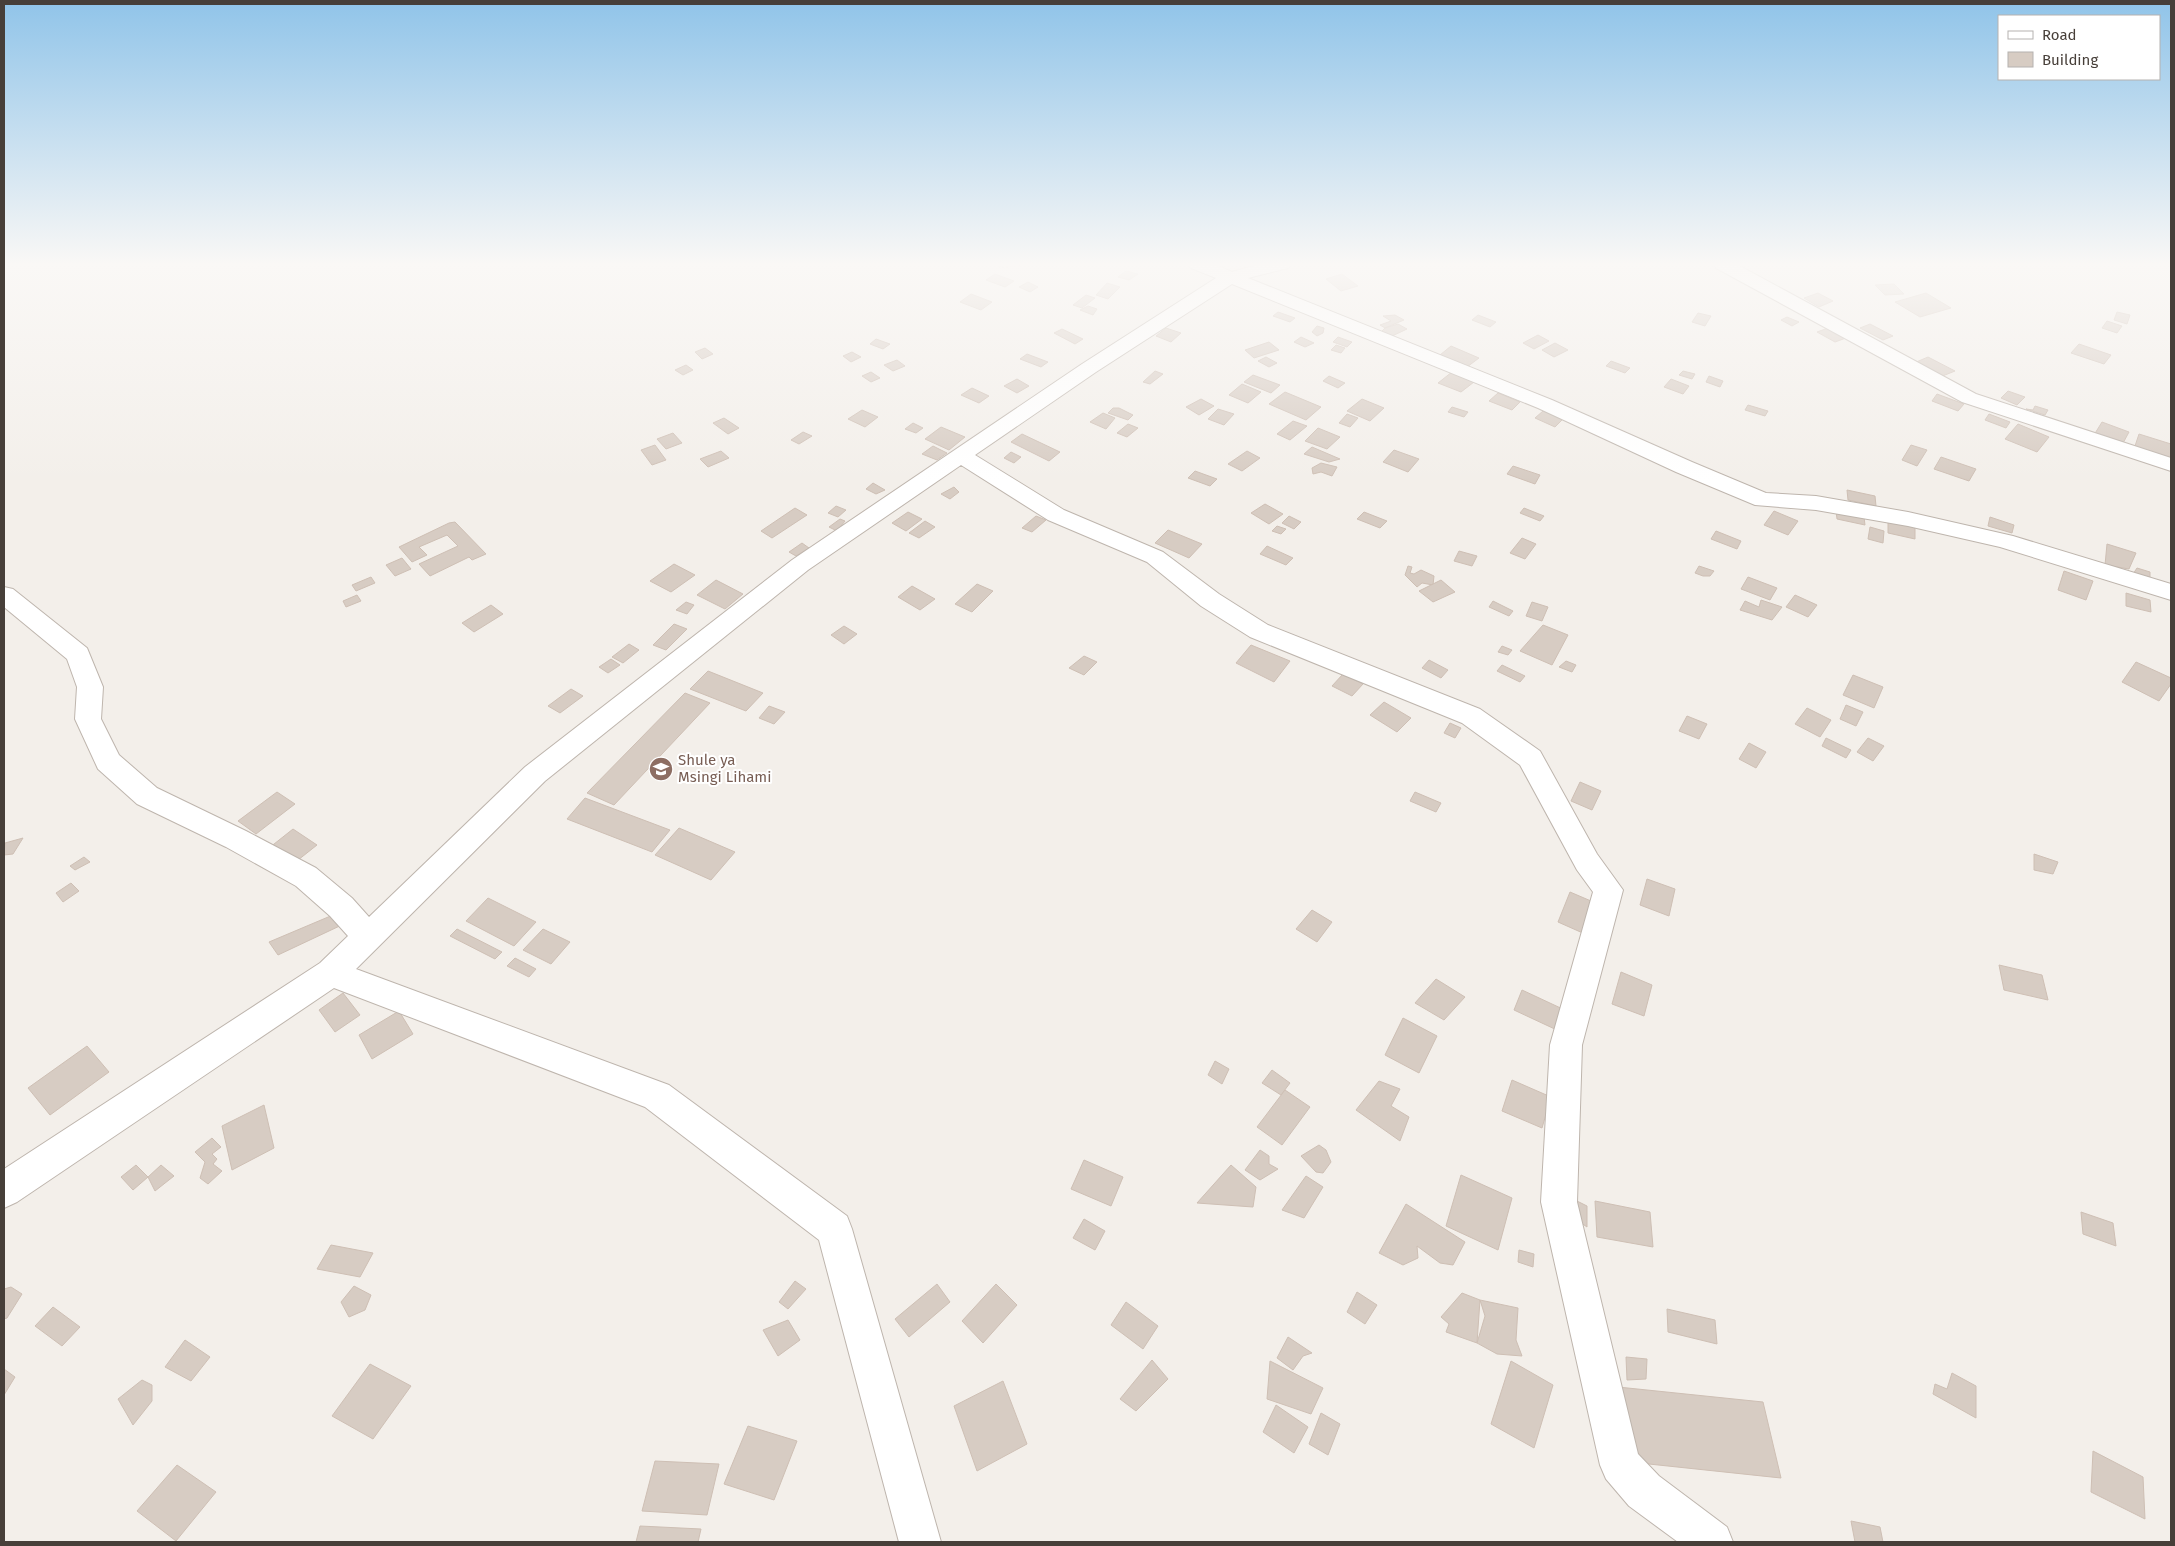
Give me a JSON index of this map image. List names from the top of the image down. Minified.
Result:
{"places":{"school or university":["Shule ya Msingi Lihami"]},"legend":["Road","Building"]}
